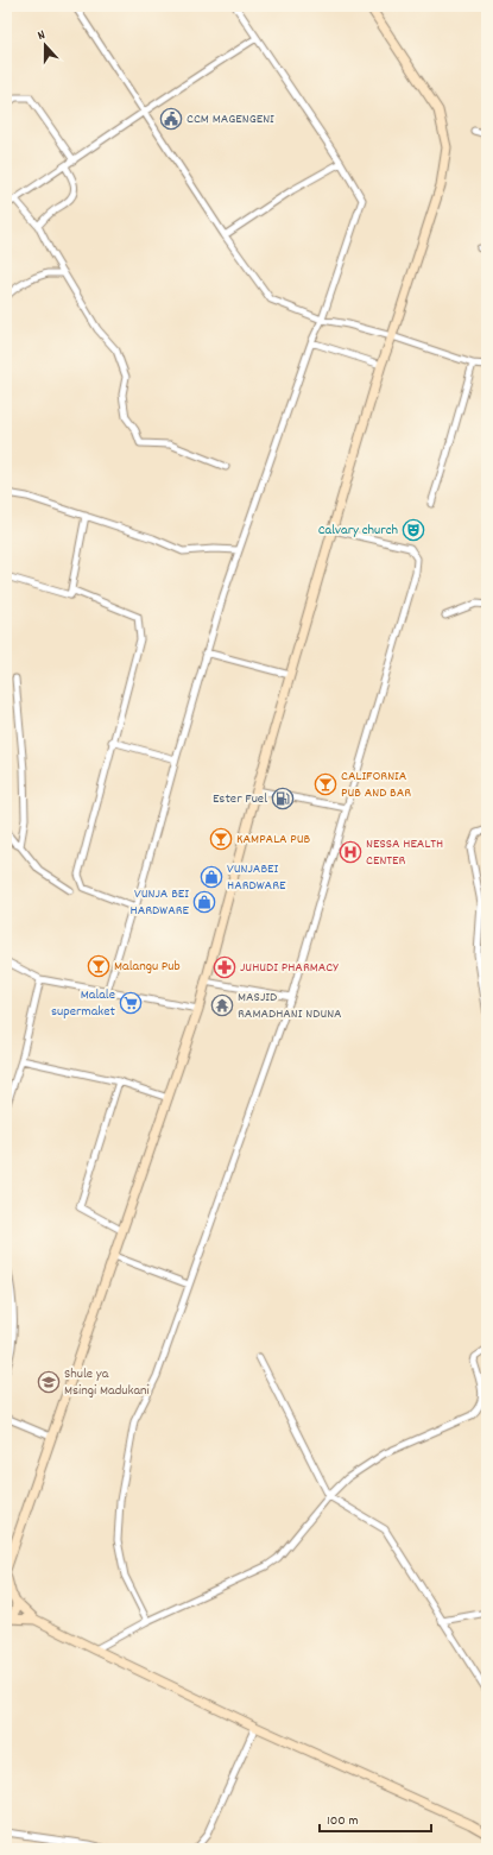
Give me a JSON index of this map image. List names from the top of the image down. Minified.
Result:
{"places":{"public building":["CCM MAGENGENI"],"theatre":["Calvary church"],"bar":["CALIFORNIA PUB AND BAR","KAMPALA PUB","Malangu Pub"],"fuel station":["Ester Fuel"],"hospital":["NESSA HEALTH CENTER"],"shop":["VUNJABEI HARDWARE","VUNJA BEI HARDWARE"],"pharmacy":["JUHUDI PHARMACY"],"supermarket":["Malale supermaket"],"temple":["MASJID RAMADHANI NDUNA"],"school or university":["Shule ya Msingi Madukani"]},"scale_bar":"100 m","north":"top"}
